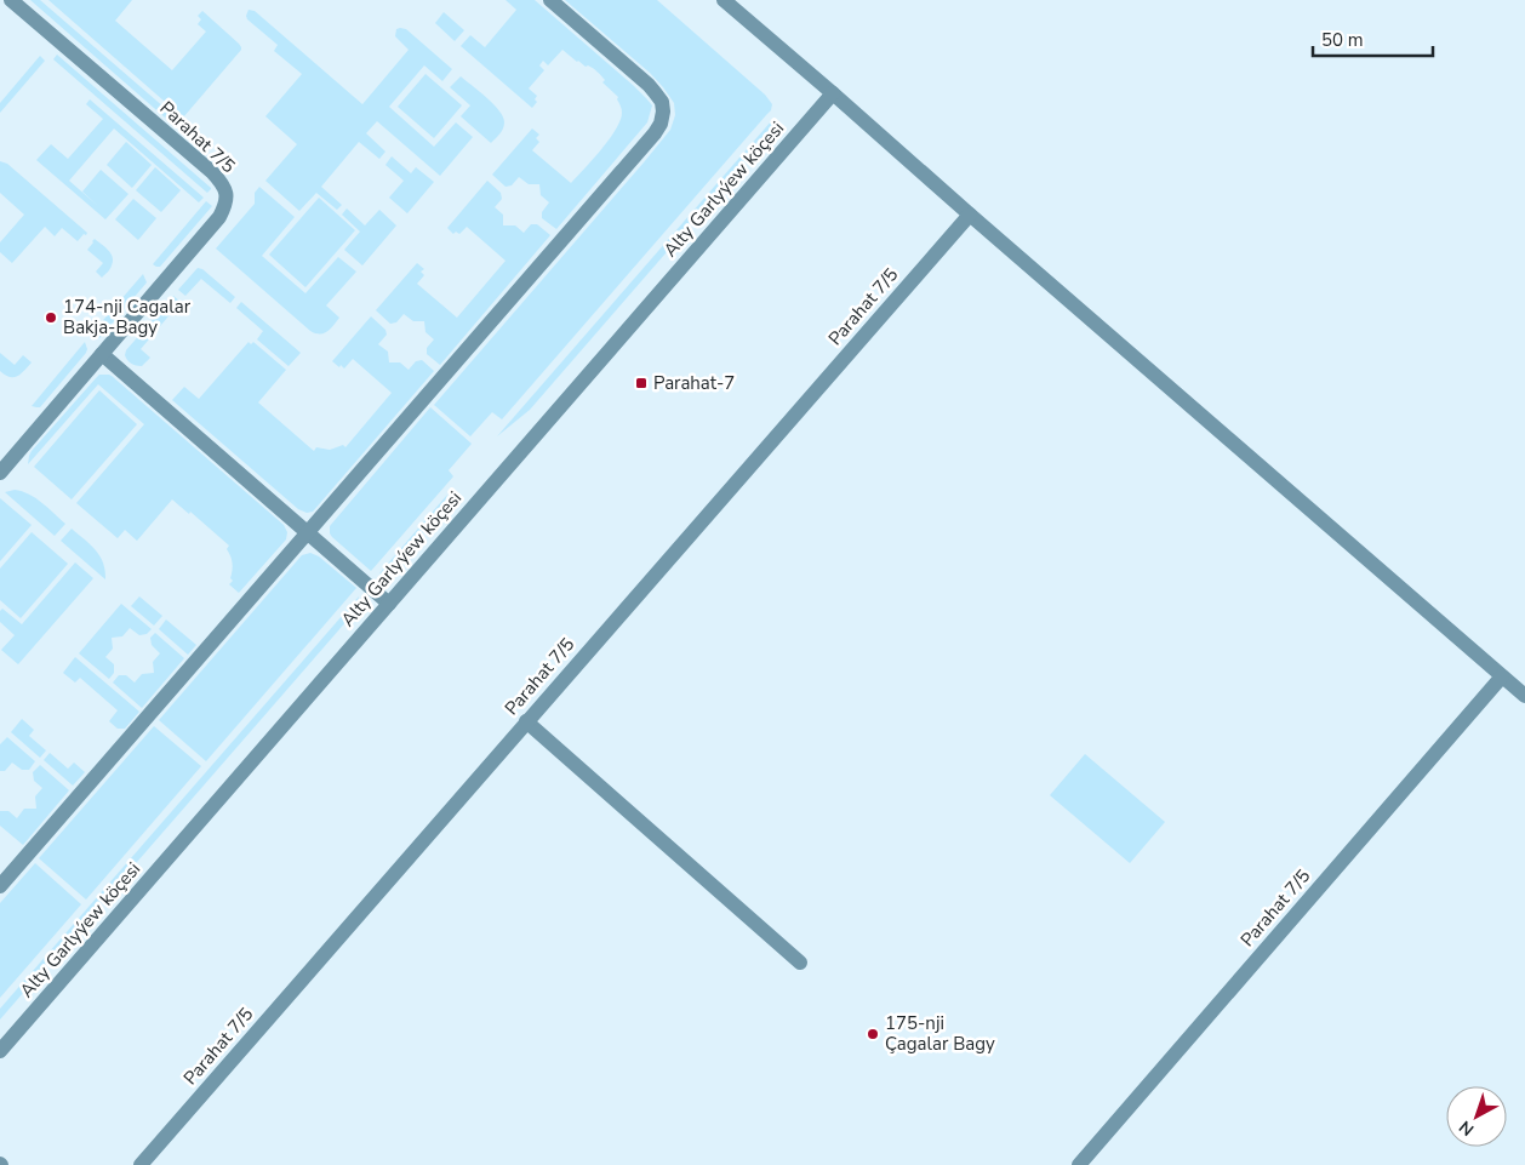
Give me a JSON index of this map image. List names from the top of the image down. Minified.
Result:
{"streets":{"street":["Parahat 7/5","Alty Garlyýew köçesi"]},"places":{"other":["174-nji Cagalar Bakja-Bagy","175-nji Çagalar Bagy"],"transit":["Parahat-7"]},"scale_bar":"50 m","north":"bottom left"}
